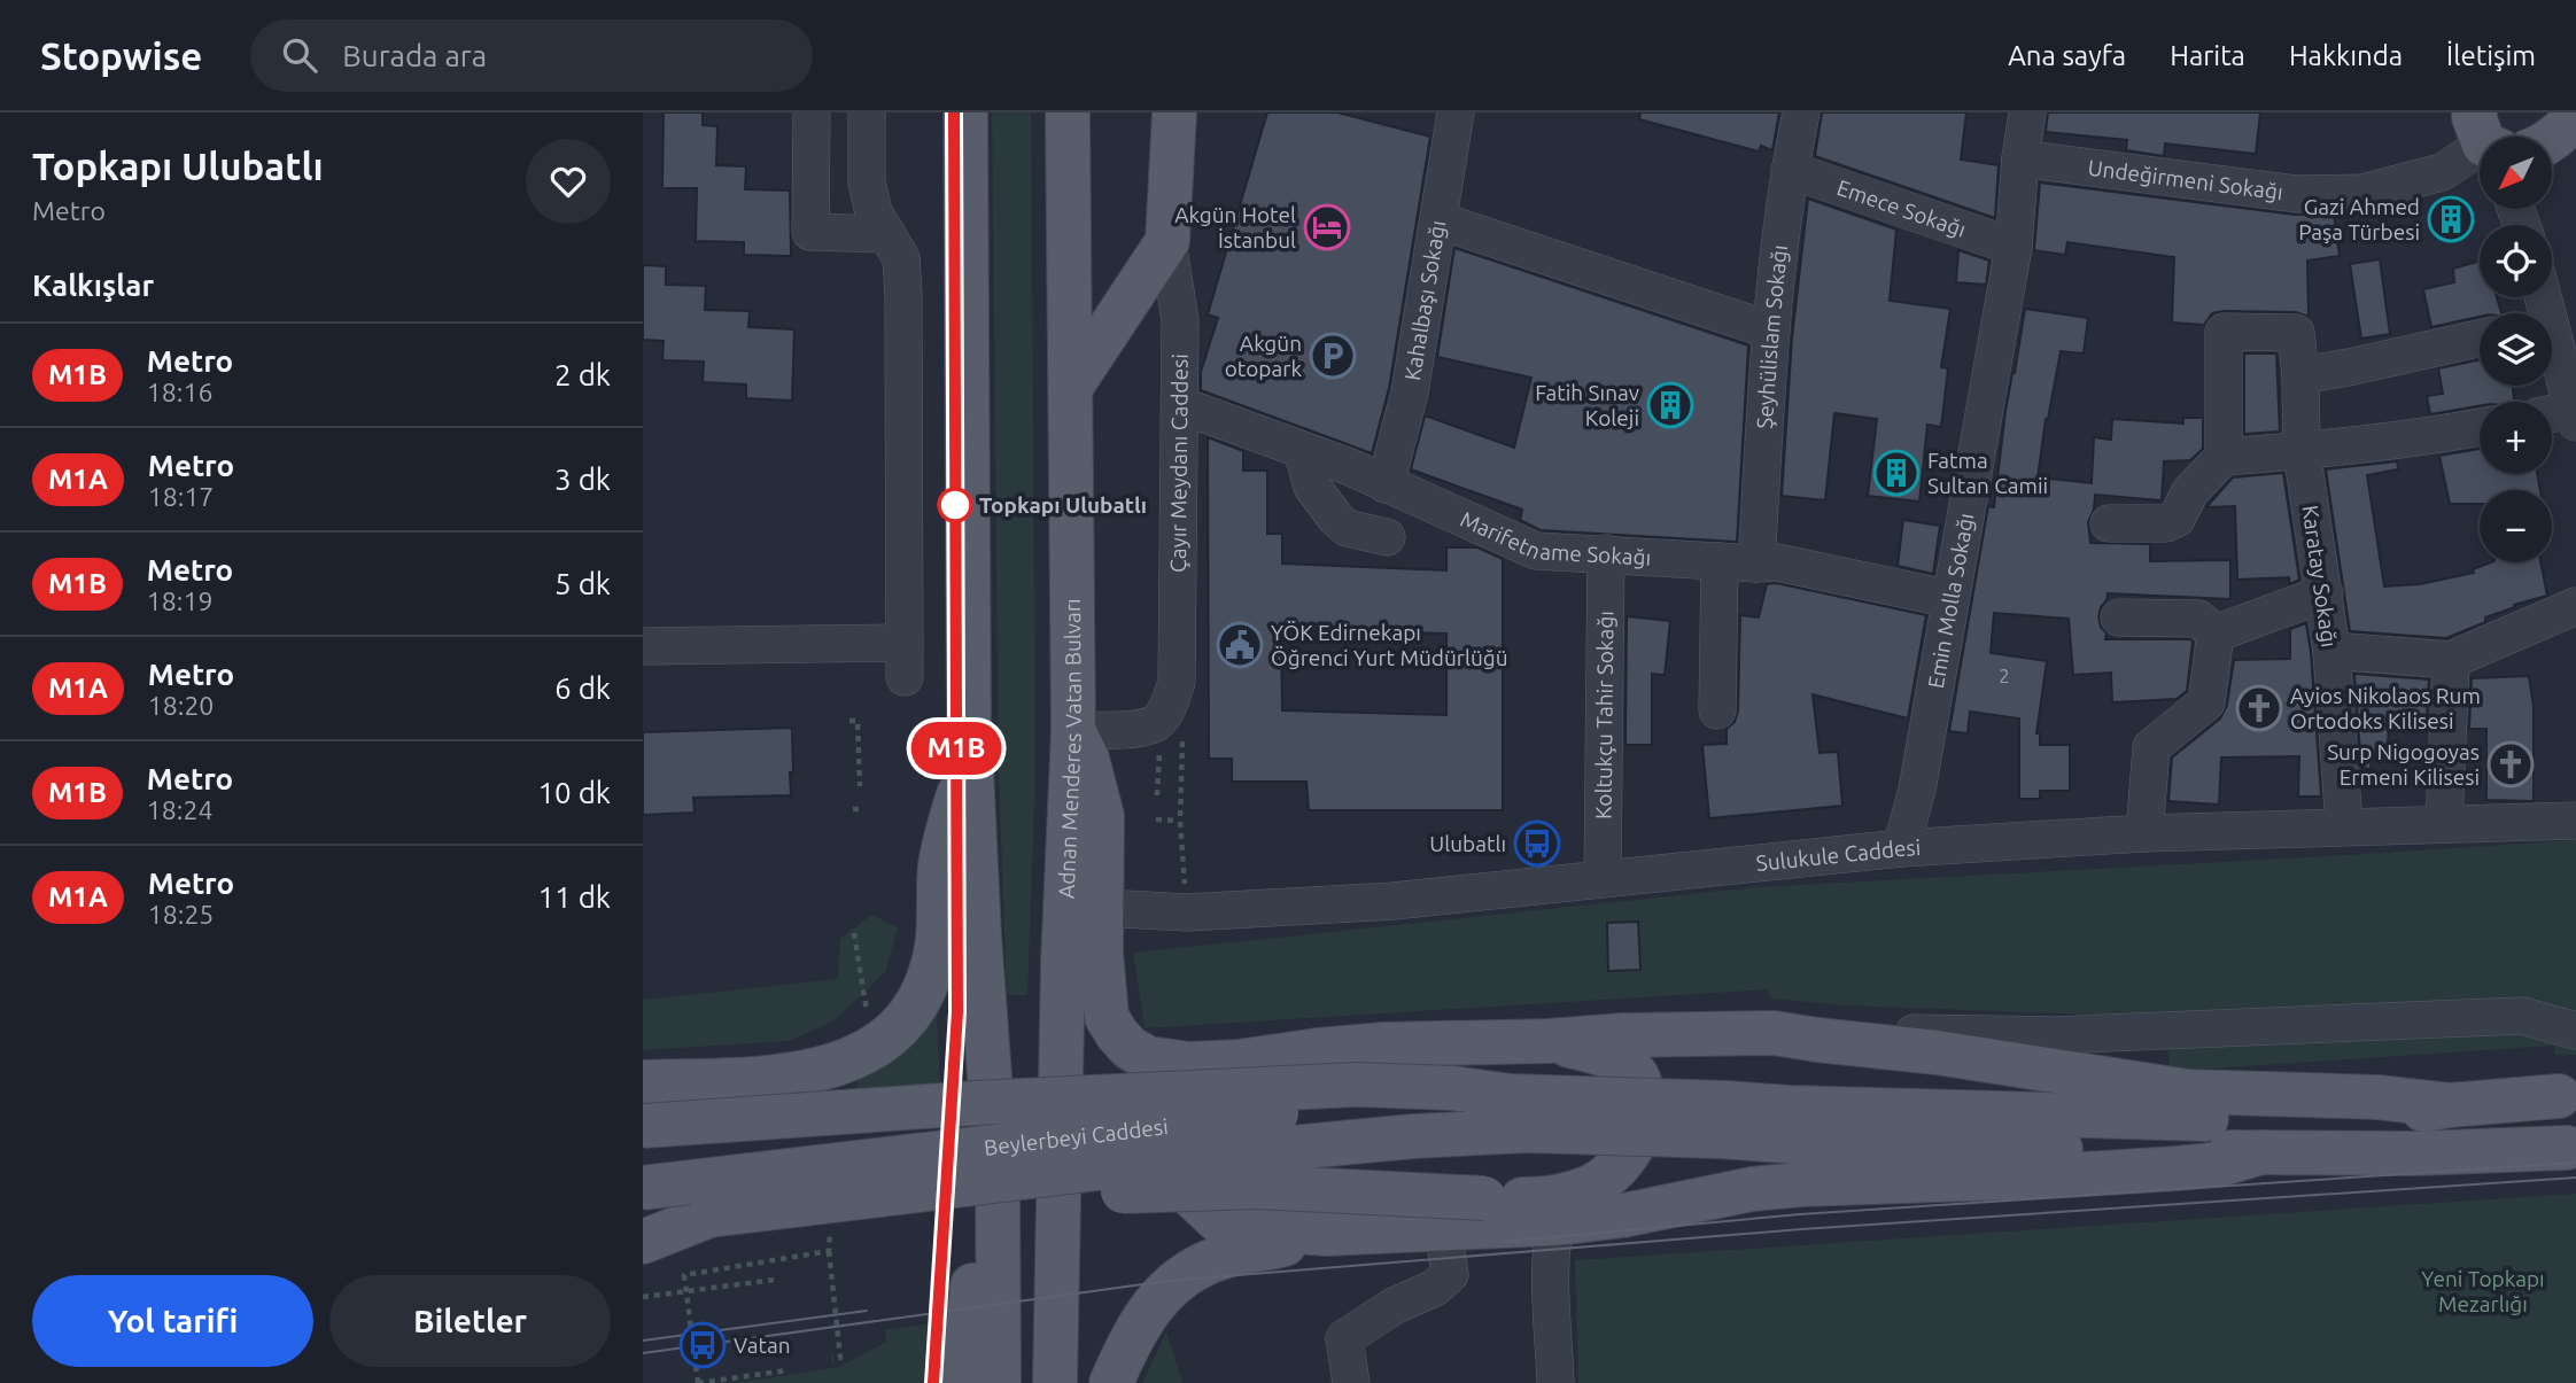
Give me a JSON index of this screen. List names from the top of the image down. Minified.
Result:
{"streets":{"main road":["Çayır Meydanı Caddesi","Adnan Menderes Vatan Bulvarı","Beylerbeyi Caddesi"],"street":["Undeğirmeni Sokağı","Emece Sokağı","Kahalbaşı Sokağı","Şeyhülislam Sokağı","Marifetname Sokağı","Karatay Sokağı","Emin Molla Sokağı","Koltukçu Tahir Sokağı","Sulukule Caddesi"]},"crossings":[["Undeğirmeni Sokağı","Emin Molla Sokağı"],["Emece Sokağı","Şeyhülislam Sokağı"],["Emece Sokağı","Emin Molla Sokağı"],["Kahalbaşı Sokağı","Marifetname Sokağı"],["Şeyhülislam Sokağı","Marifetname Sokağı"],["Çayır Meydanı Caddesi","Marifetname Sokağı"],["Çayır Meydanı Caddesi","Adnan Menderes Vatan Bulvarı"],["Marifetname Sokağı","Emin Molla Sokağı"],["Marifetname Sokağı","Koltukçu Tahir Sokağı"],["Karatay Sokağı","Sulukule Caddesi"],["Emin Molla Sokağı","Sulukule Caddesi"],["Koltukçu Tahir Sokağı","Sulukule Caddesi"]],"parks":["Yeni Topkapı Mezarlığı"],"places":{"building":["Gazi Ahmed Paşa Türbesi","Fatih Sınav Koleji","Fatma Sultan Camii"],"hotel":["Akgün Hotel İstanbul"],"parking":["Akgün otopark"],"other":["Topkapı Ulubatlı"],"public building":["YÖK Edirnekapı Öğrenci Yurt Müdürlüğü"],"church":["Ayios Nikolaos Rum Ortodoks Kilisesi","Surp Nigogoyas Ermeni Kilisesi"],"bus stop":["Ulubatlı","Vatan"]},"lines":["metro line M1B"],"house_numbers":["2"],"north":"bottom left","page":{"header":"Stopwise","search":"Burada ara","nav":["Ana sayfa","Harita","Hakkında","İletişim"],"heading":[["Topkapı Ulubatlı","Metro"],"Kalkışlar"],"on_map":"M1B","map_buttons":["+","−"],"list":[{"mark":"M1B","name":"Metro","note":"18:16","value":"2 dk"},{"mark":"M1A","name":"Metro","note":"18:17","value":"3 dk"},{"mark":"M1B","name":"Metro","note":"18:19","value":"5 dk"},{"mark":"M1A","name":"Metro","note":"18:20","value":"6 dk"},{"mark":"M1B","name":"Metro","note":"18:24","value":"10 dk"},{"mark":"M1A","name":"Metro","note":"18:25","value":"11 dk"}],"buttons":["Yol tarifi","Biletler"]}}
